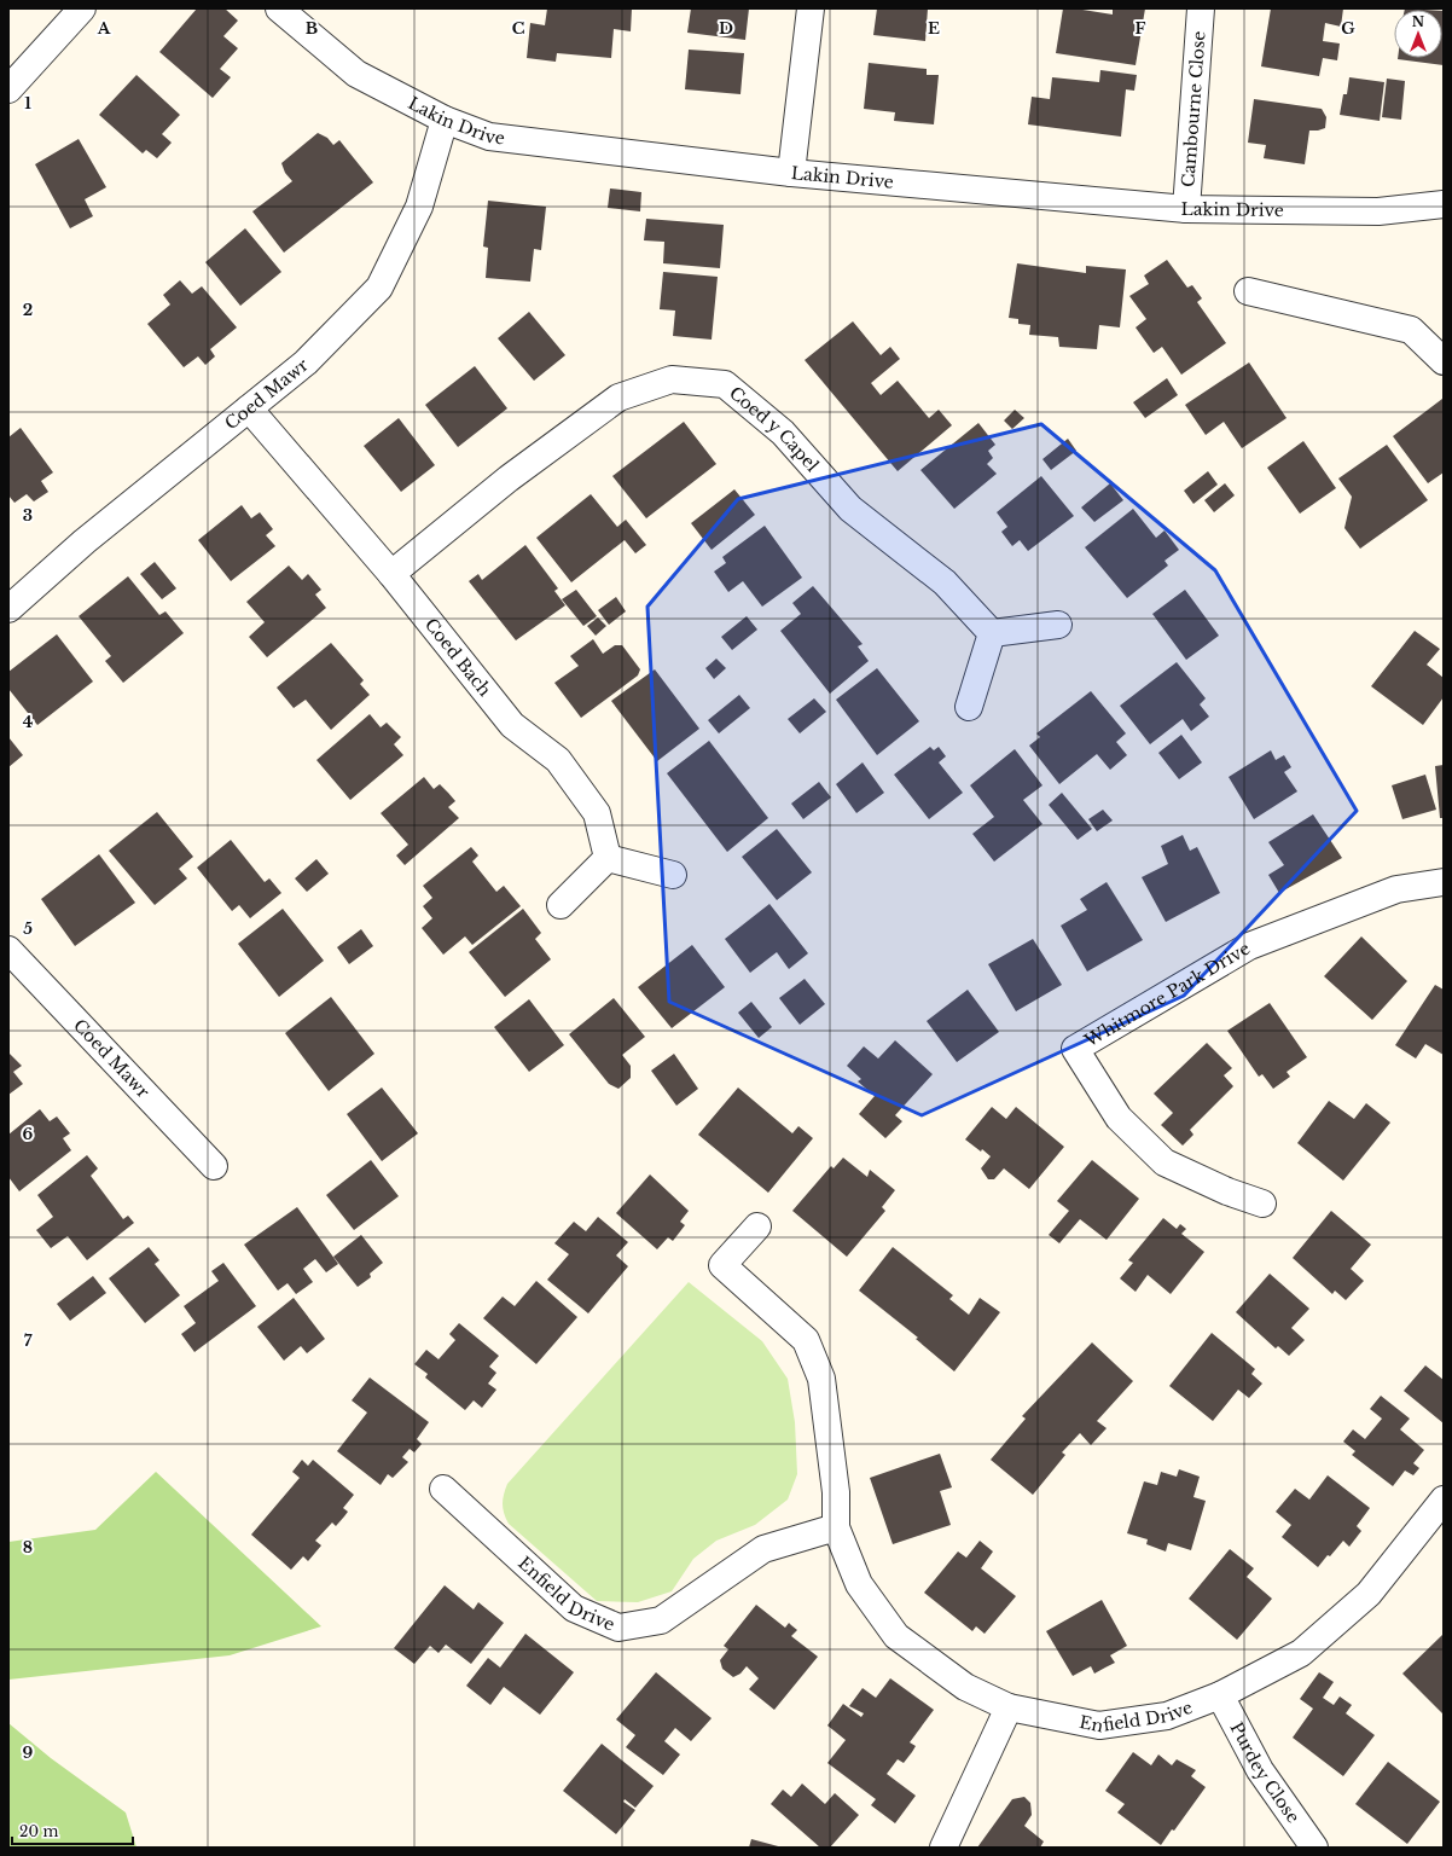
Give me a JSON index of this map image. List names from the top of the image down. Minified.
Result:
{"streets":{"street":["Cambourne Close","Lakin Drive","Coed Mawr","Coed y Capel","Coed Bach","Whitmore Park Drive","Enfield Drive","Purdey Close"]},"crossings":[["Cambourne Close","Lakin Drive"],["Lakin Drive","Coed Mawr"],["Coed Mawr","Coed Bach"],["Coed y Capel","Coed Bach"],["Enfield Drive","Purdey Close"]],"scale_bar":"20 m","north":"top","grid":{"columns":["A","B","C","D","E","F","G"],"rows":["1","2","3","4","5","6","7","8","9"]}}
